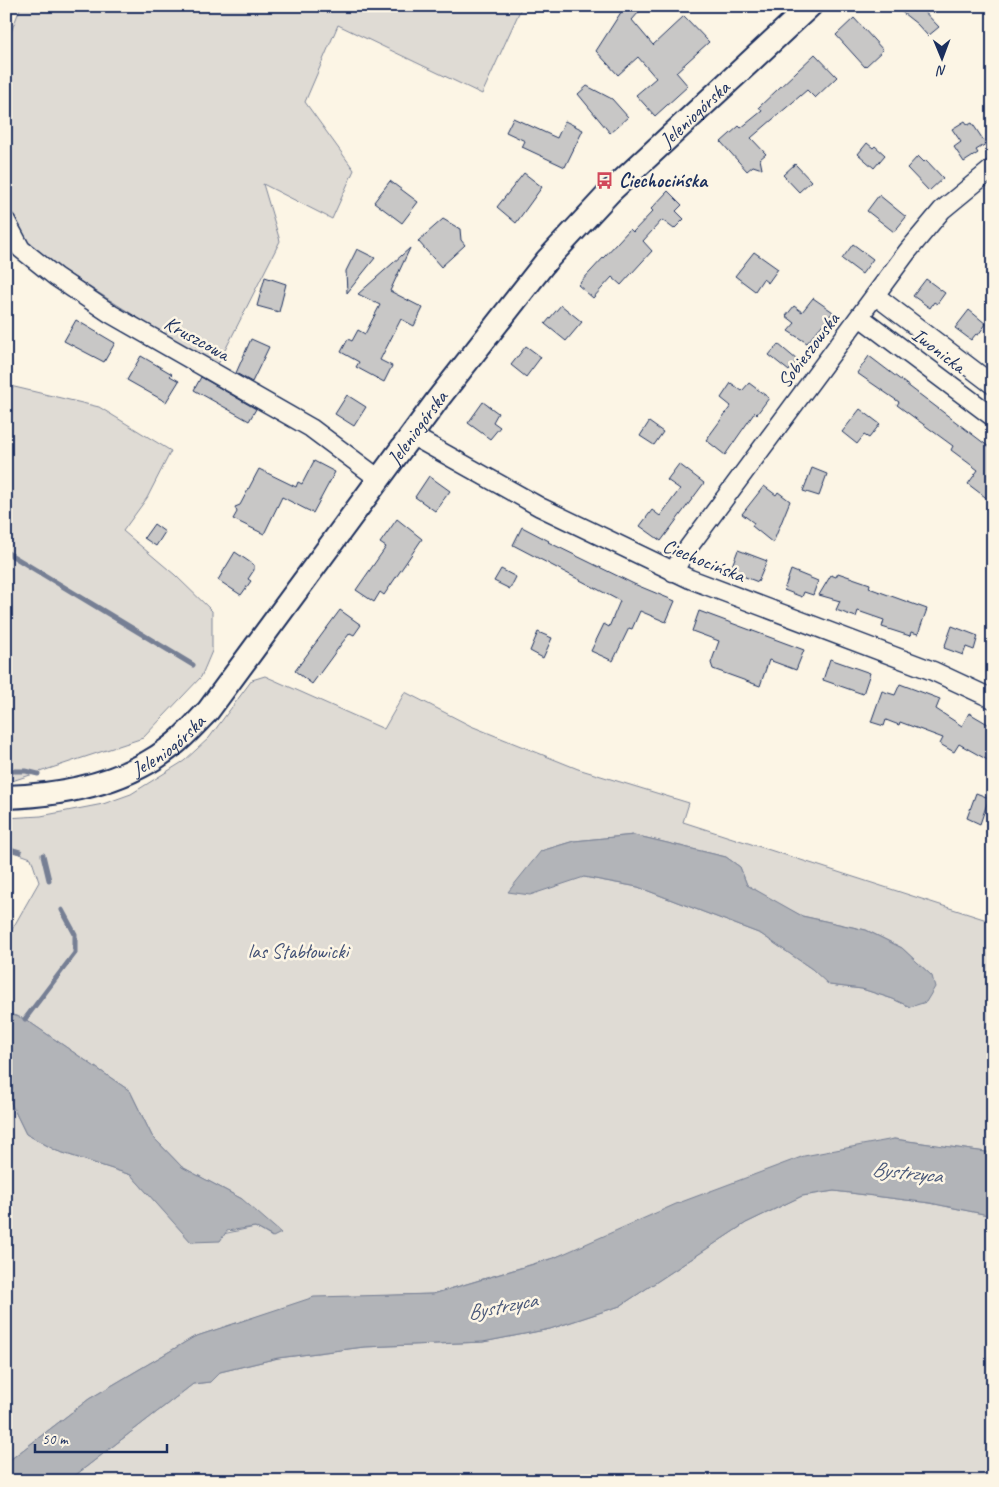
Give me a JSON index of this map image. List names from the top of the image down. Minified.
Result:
{"streets":{"street":["Jeleniogórska","Kruszcowa","Sobieszowska","Iwonicka","Ciechocińska"]},"crossings":[["Jeleniogórska","Kruszcowa"],["Jeleniogórska","Ciechocińska"],["Sobieszowska","Iwonicka"],["Sobieszowska","Ciechocińska"]],"water":["Bystrzyca"],"parks":["las Stabłowicki"],"places":{"bus stop":["Ciechocińska"]},"scale_bar":"50 m","north":"bottom"}
